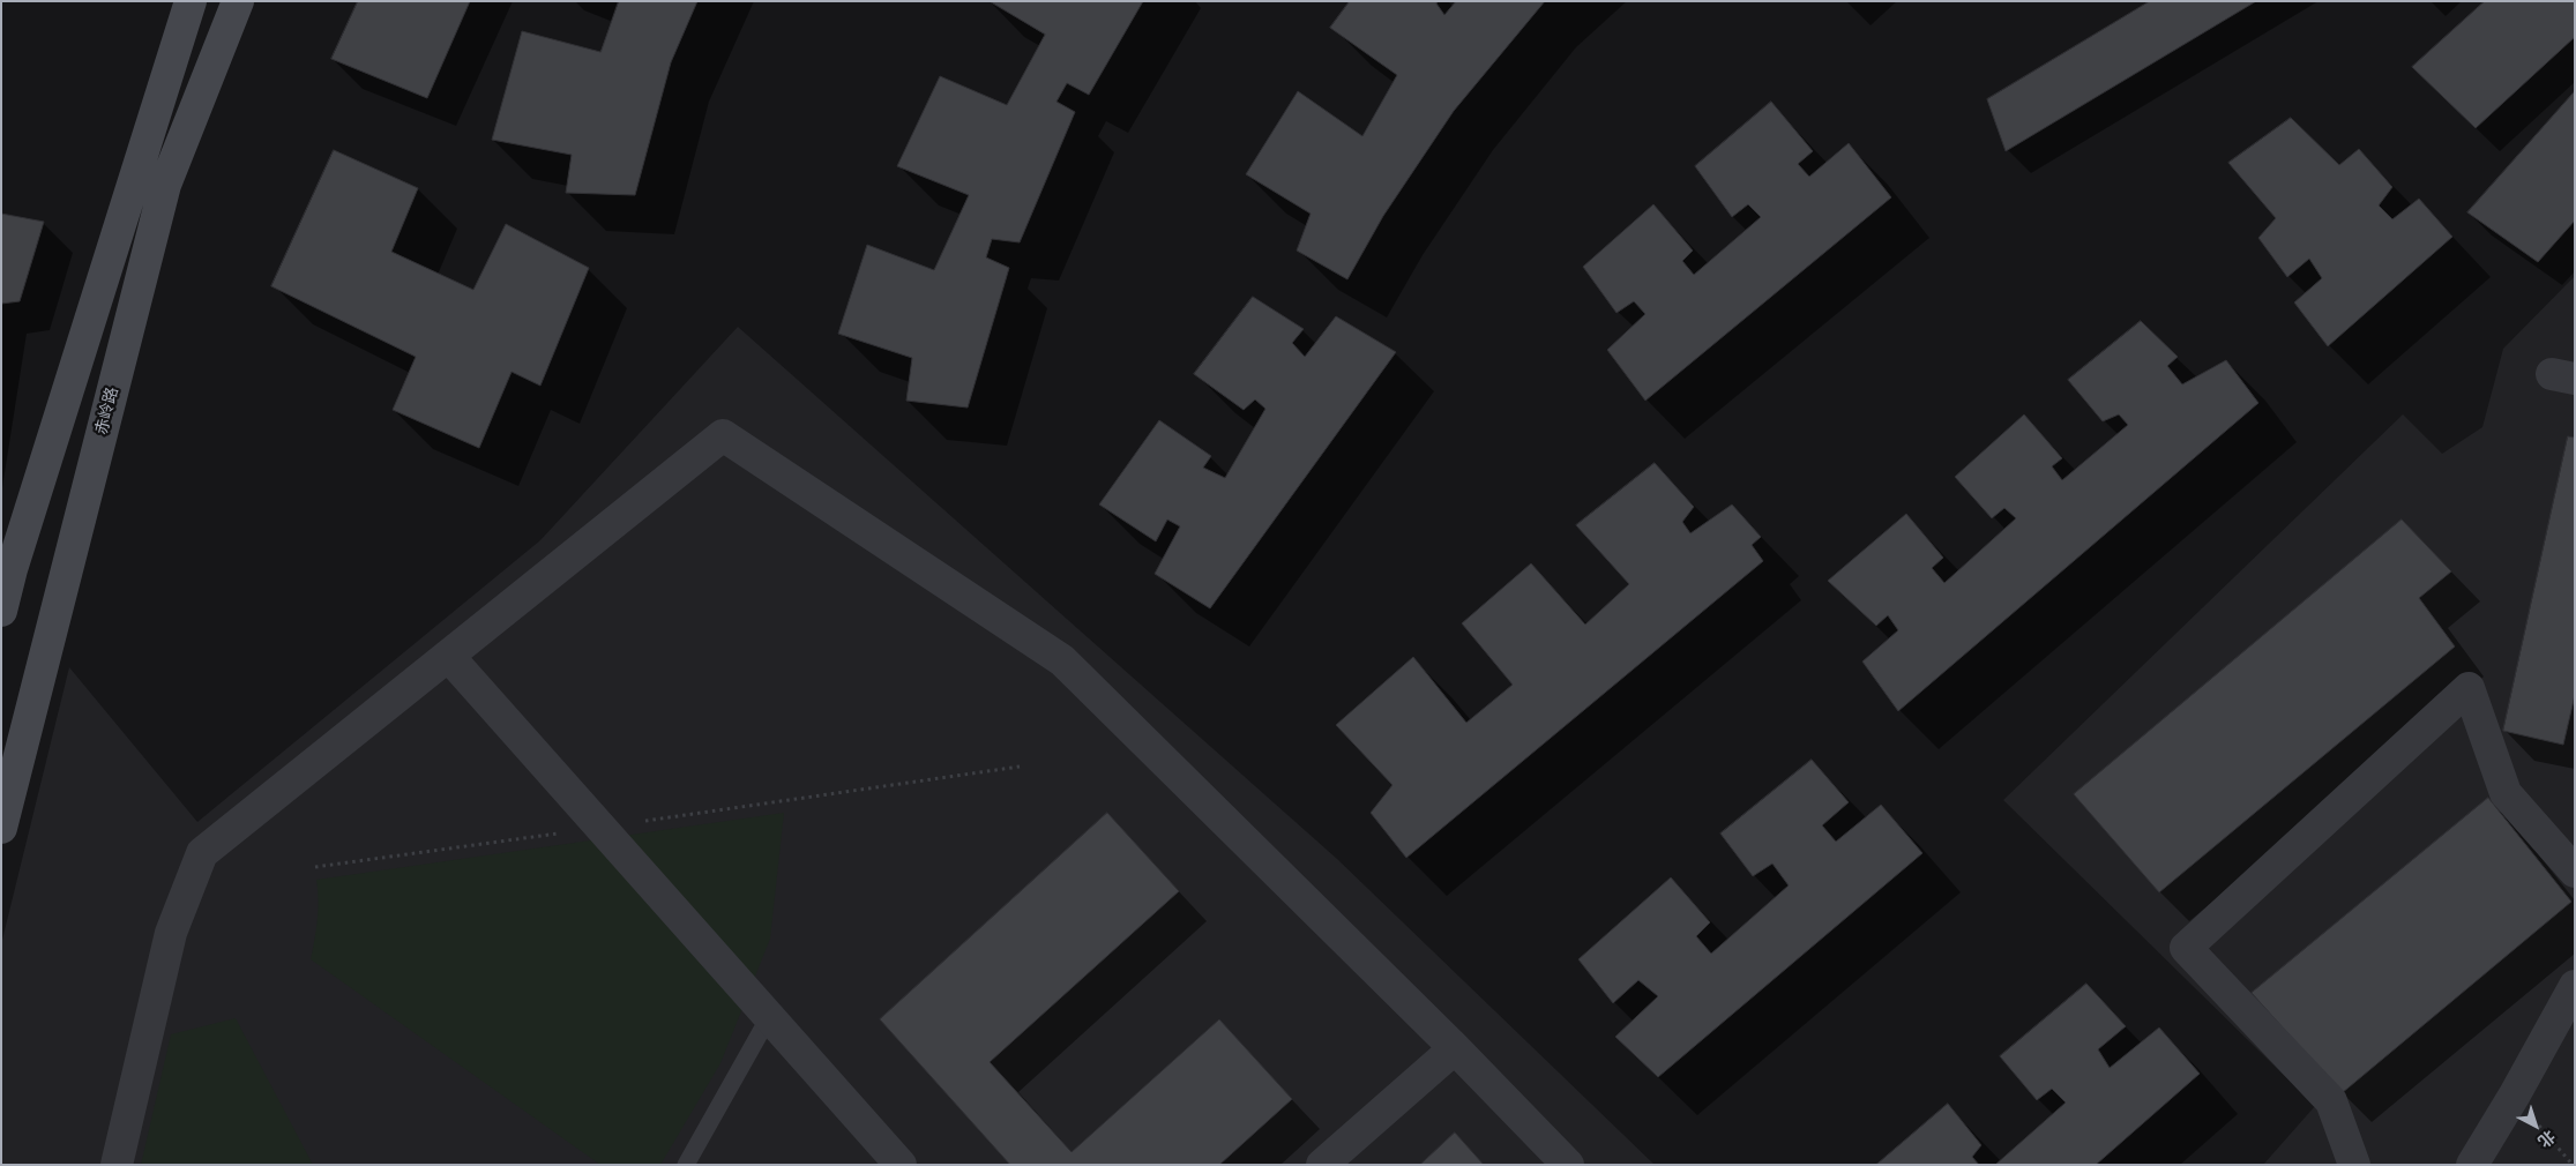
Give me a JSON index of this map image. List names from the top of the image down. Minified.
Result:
{"streets":{"main road":["赤岭路"]},"north":"bottom right"}
